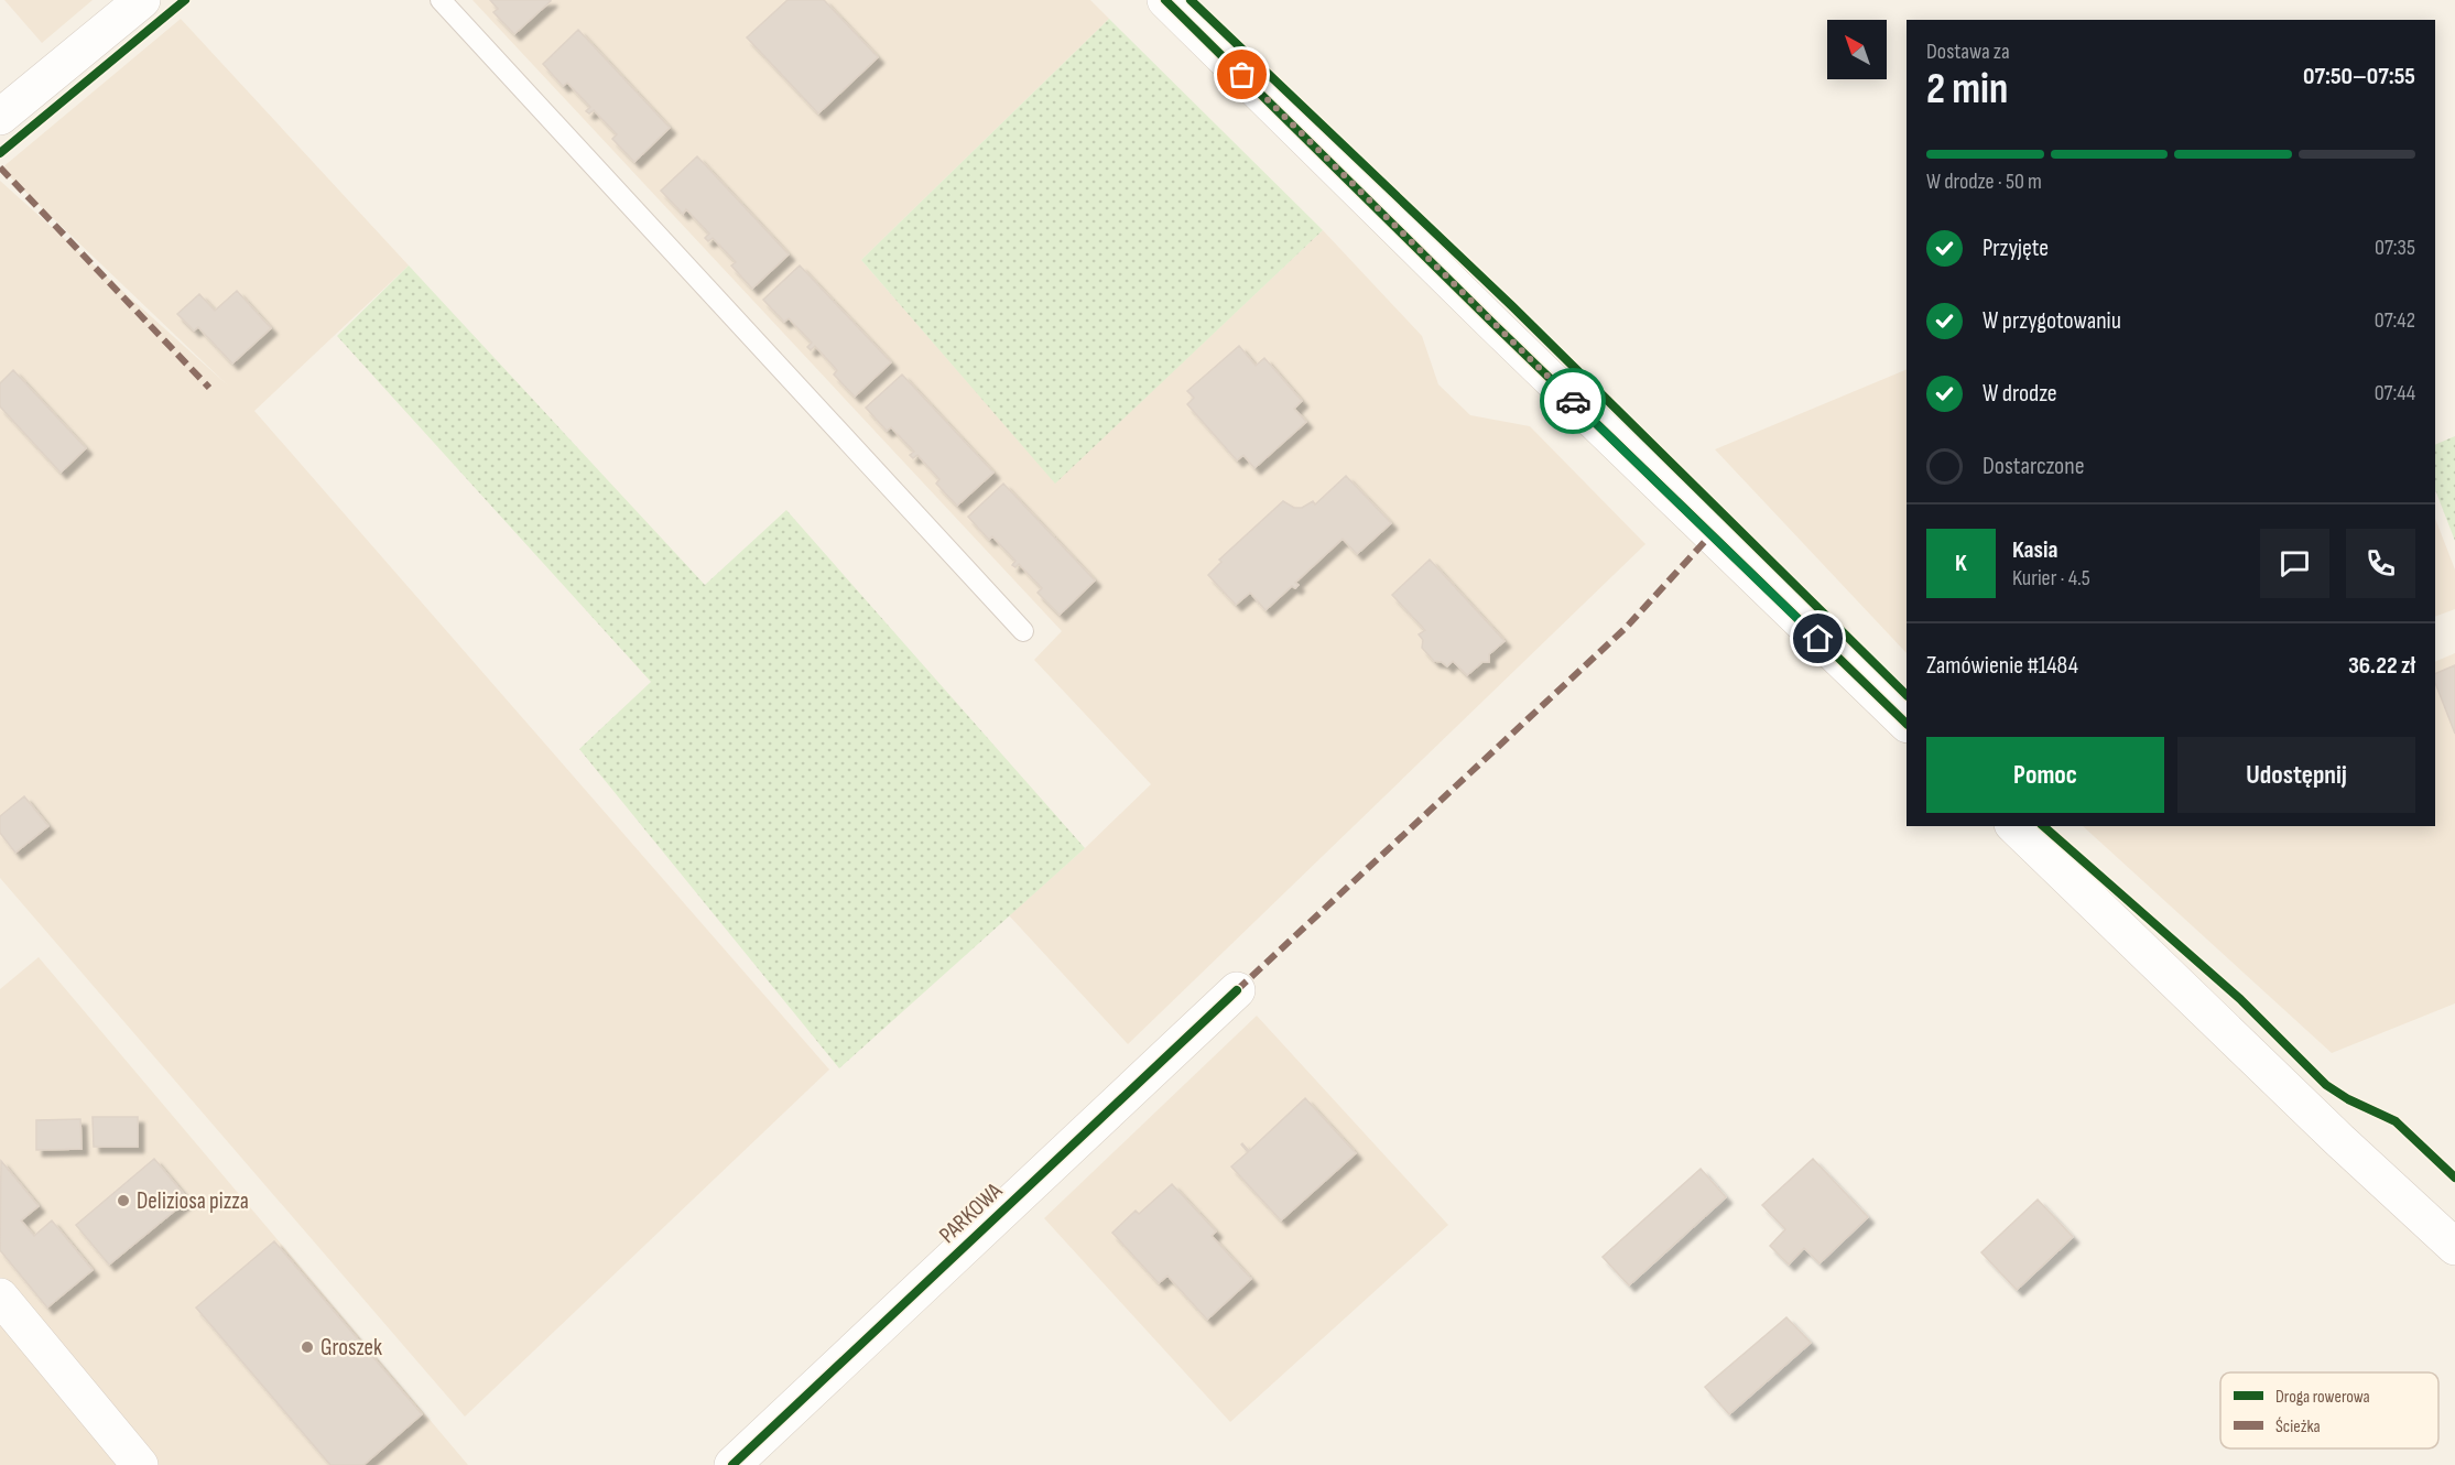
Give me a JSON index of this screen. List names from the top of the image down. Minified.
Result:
{"streets":{"street":["PARKOWA"]},"places":["Deliziosa pizza","Groszek"],"legend":["Droga rowerowa","Ścieżka"],"north":"top left","page":{"heading":["2 min","Dostawa za","07:50–07:55"],"panel":["Kasia","Kurier · 4.5","Zamówienie #1484","36.22 zł"],"bar":"W drodze · 50 m","list":[["Przyjęte","07:35"],["W przygotowaniu","07:42"],["W drodze","07:44"],"Dostarczone"],"round":"K","buttons":["Pomoc","Udostępnij"]}}
